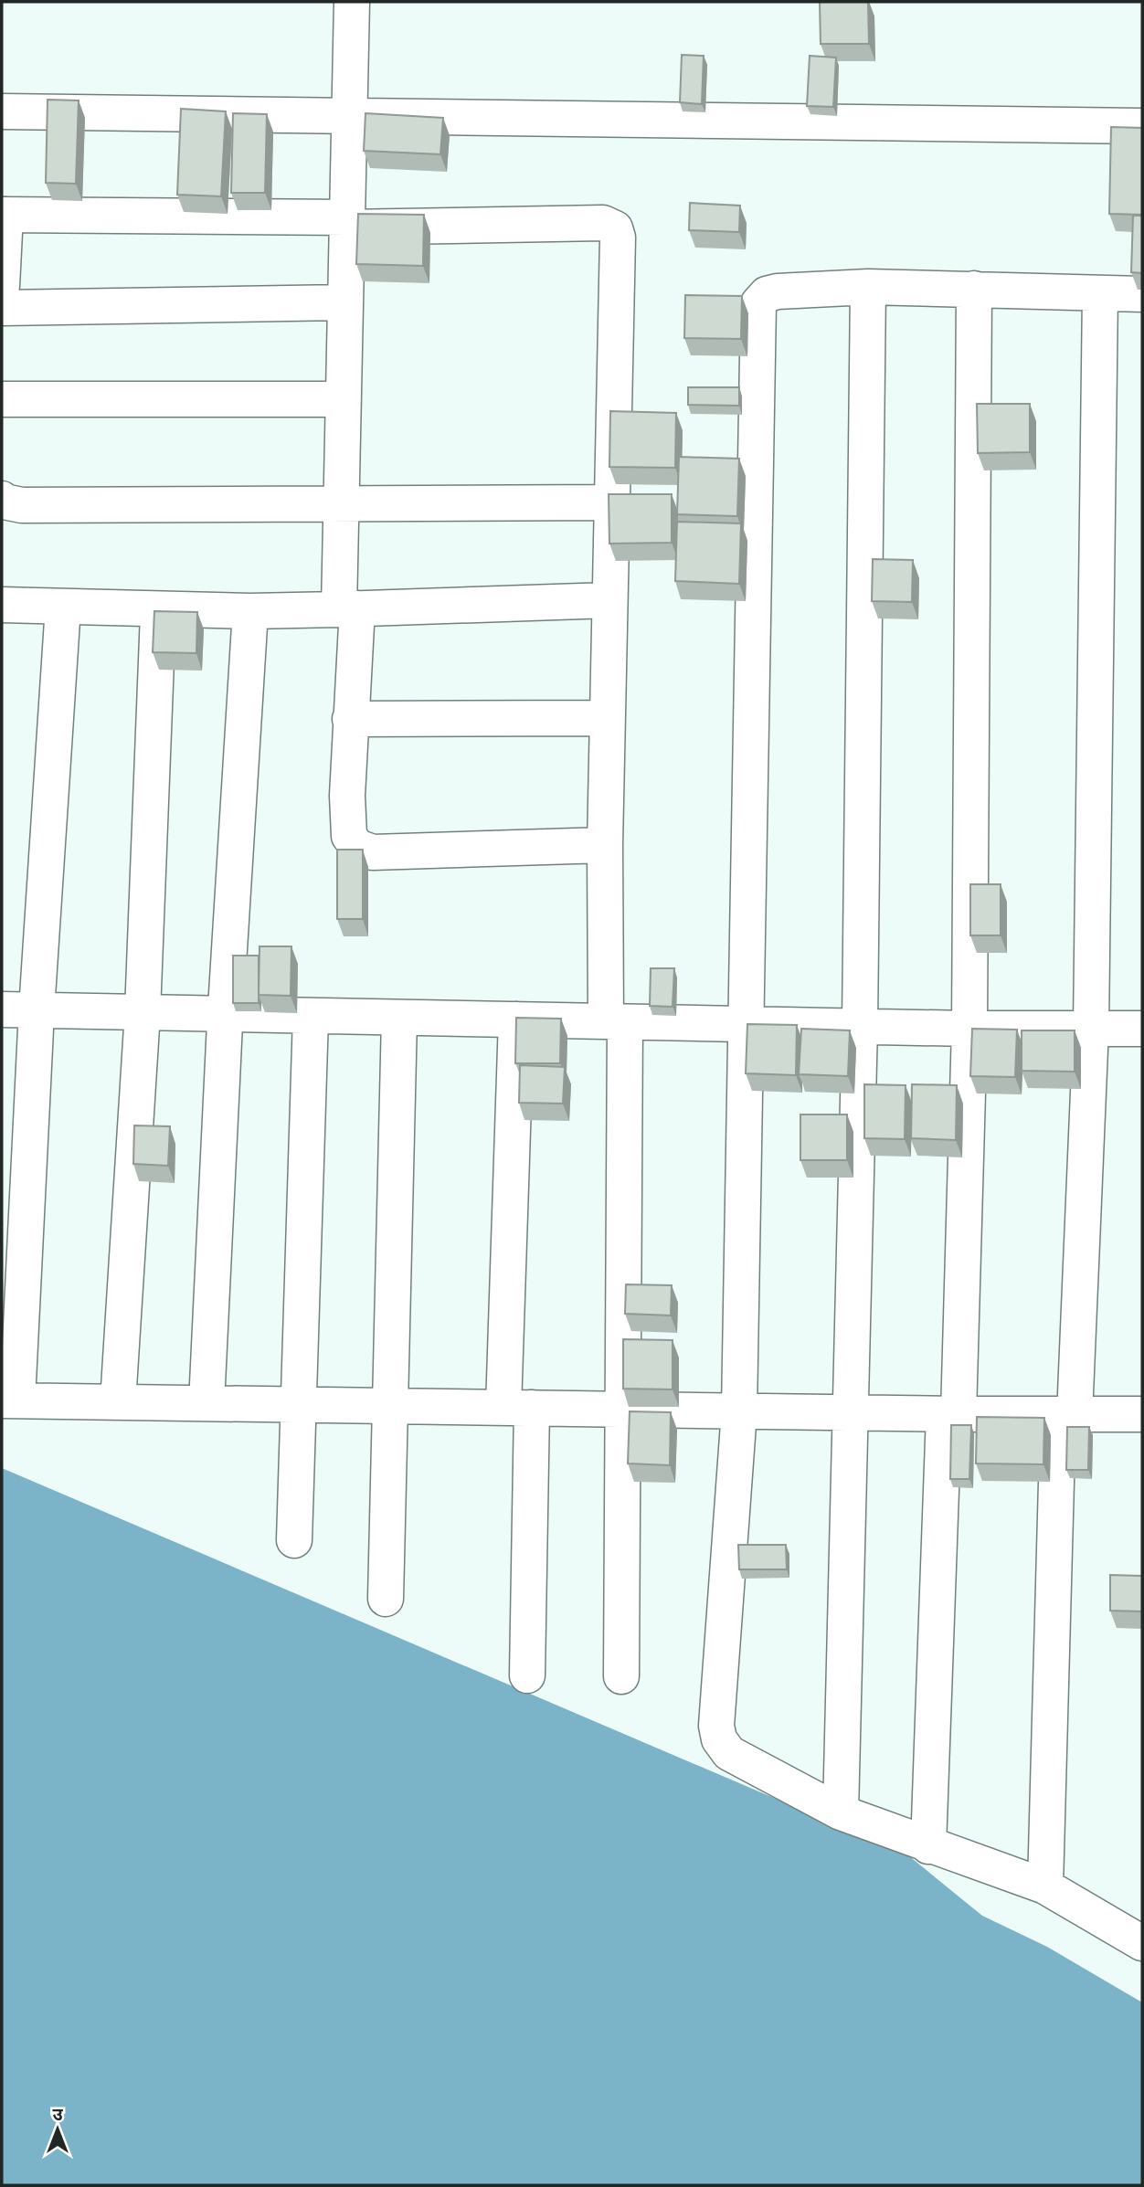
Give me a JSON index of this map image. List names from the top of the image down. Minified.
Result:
{"north":"top"}
